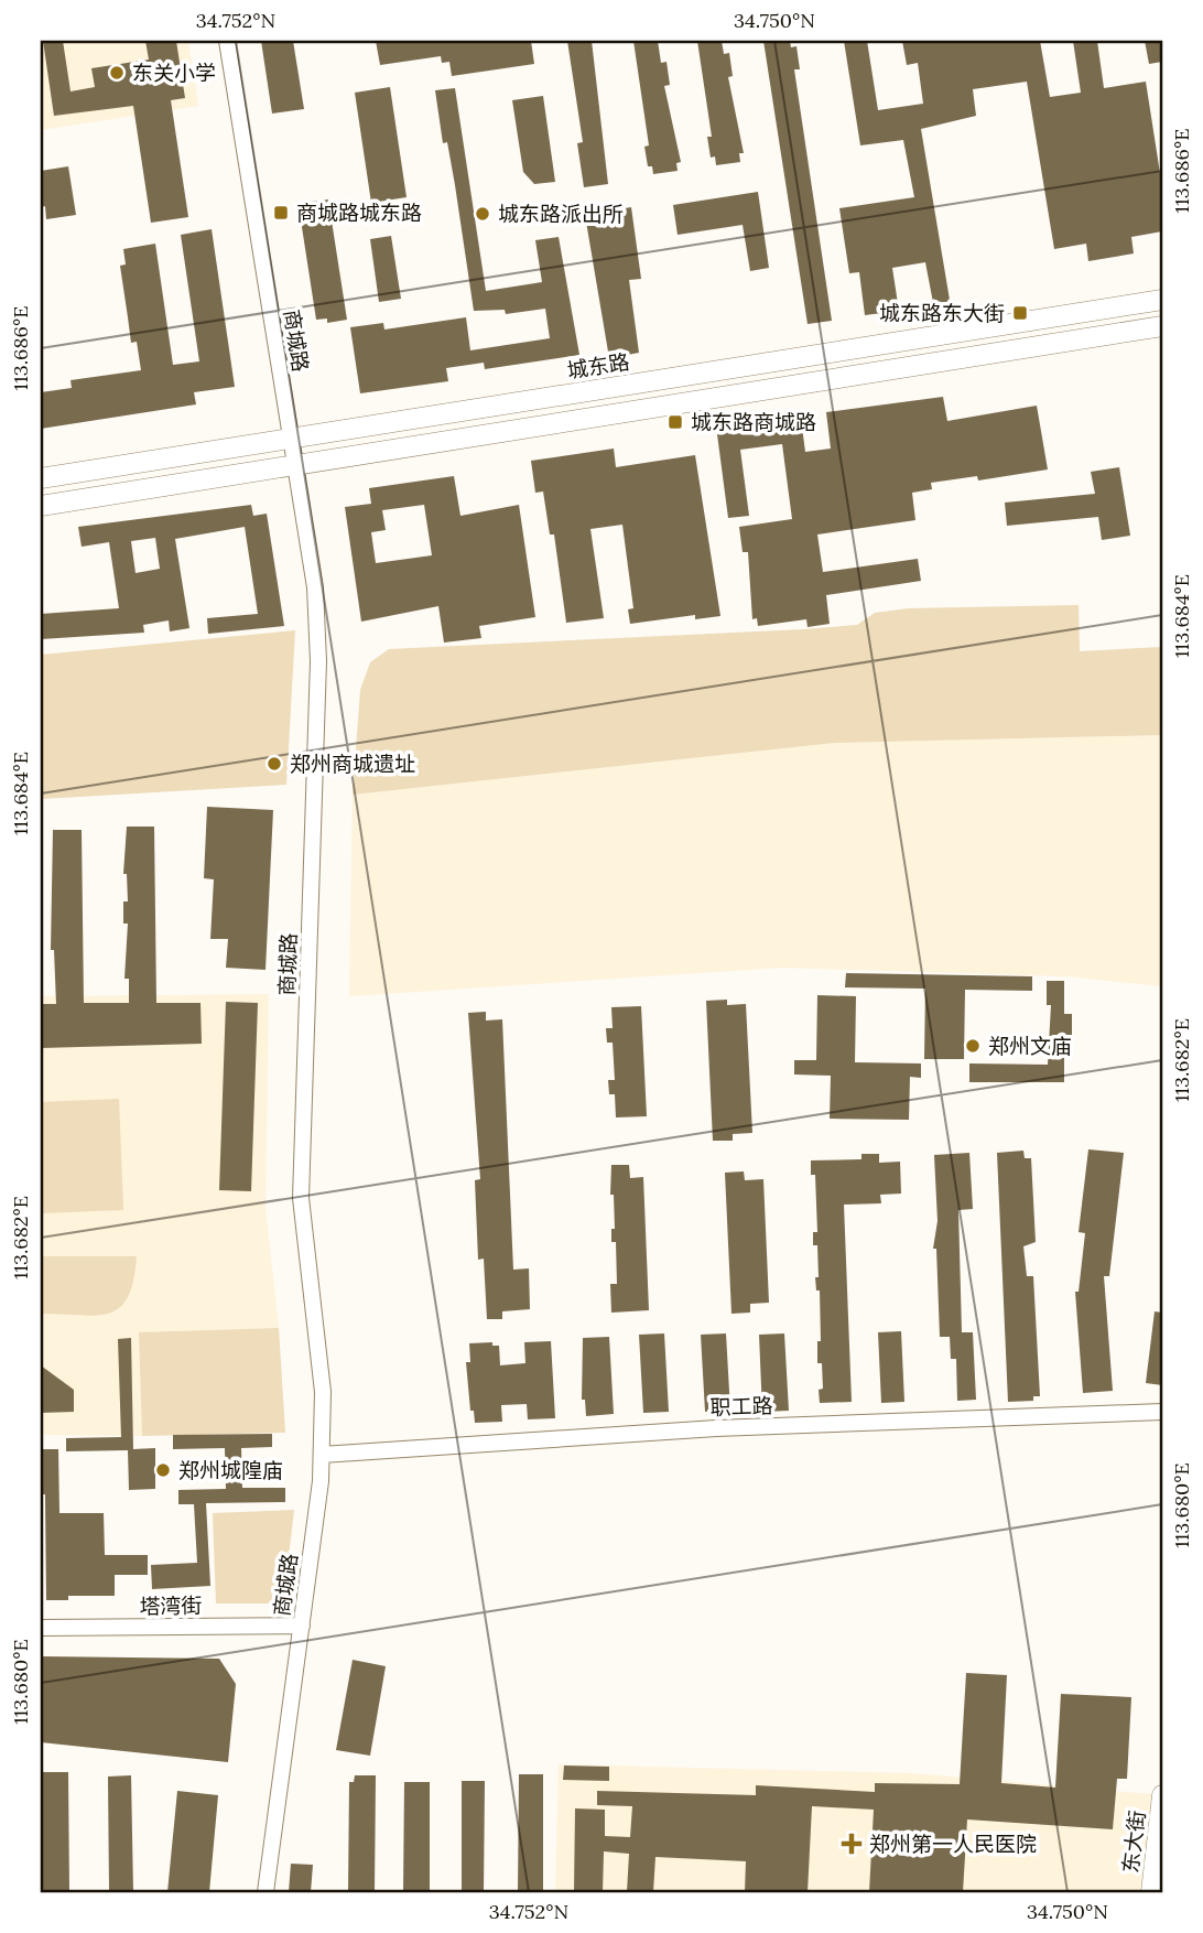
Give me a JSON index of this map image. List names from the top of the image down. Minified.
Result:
{"streets":{"main road":["城东路","东大街"],"street":["商城路","职工路","塔湾街"]},"crossings":[["商城路","城东路"],["商城路","职工路"],["商城路","塔湾街"]],"places":{"other":["东关小学","城东路派出所","郑州商城遗址","郑州文庙","郑州城隍庙"],"transit":["商城路城东路","城东路东大街","城东路商城路"],"health":["郑州第一人民医院"]},"coordinates":["34.752°N","34.750°N","113.686°E","113.684°E","113.682°E","113.680°E"]}
